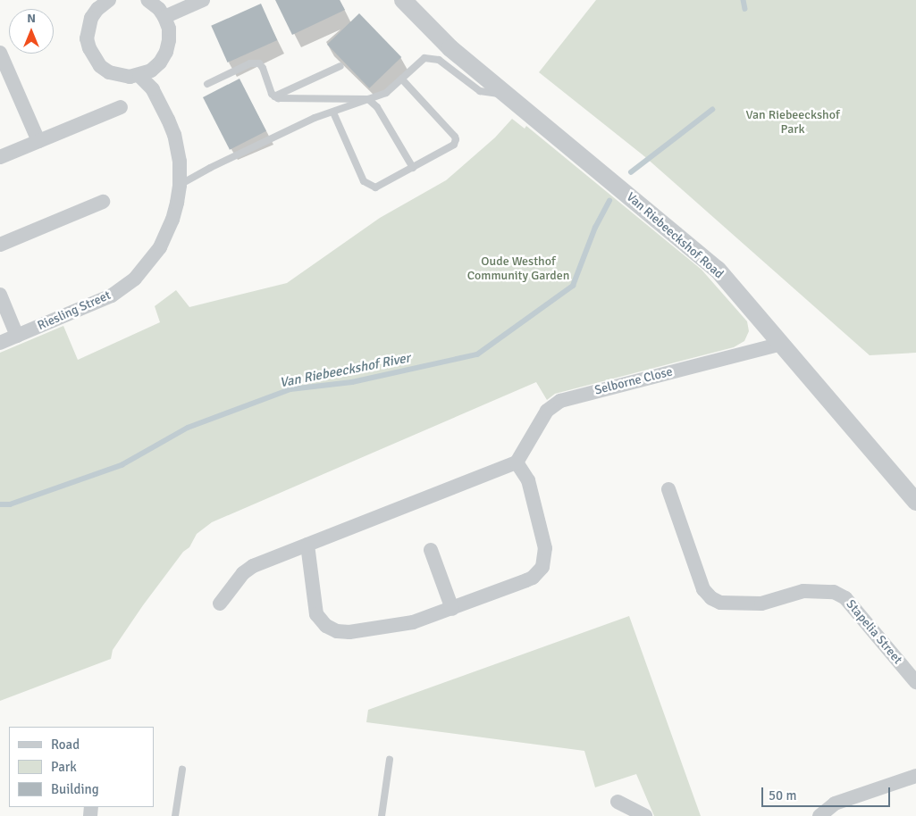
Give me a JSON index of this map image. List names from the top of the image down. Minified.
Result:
{"streets":{"street":["Van Riebeeckshof Road","Riesling Street","Selborne Close","Stapelia Street"]},"crossings":[["Van Riebeeckshof Road","Selborne Close"]],"water":["Van Riebeeckshof River"],"parks":["Van Riebeeckshof Park","Oude Westhof Community Garden"],"legend":["Road","Park","Building"],"scale_bar":"50 m","north":"top"}
